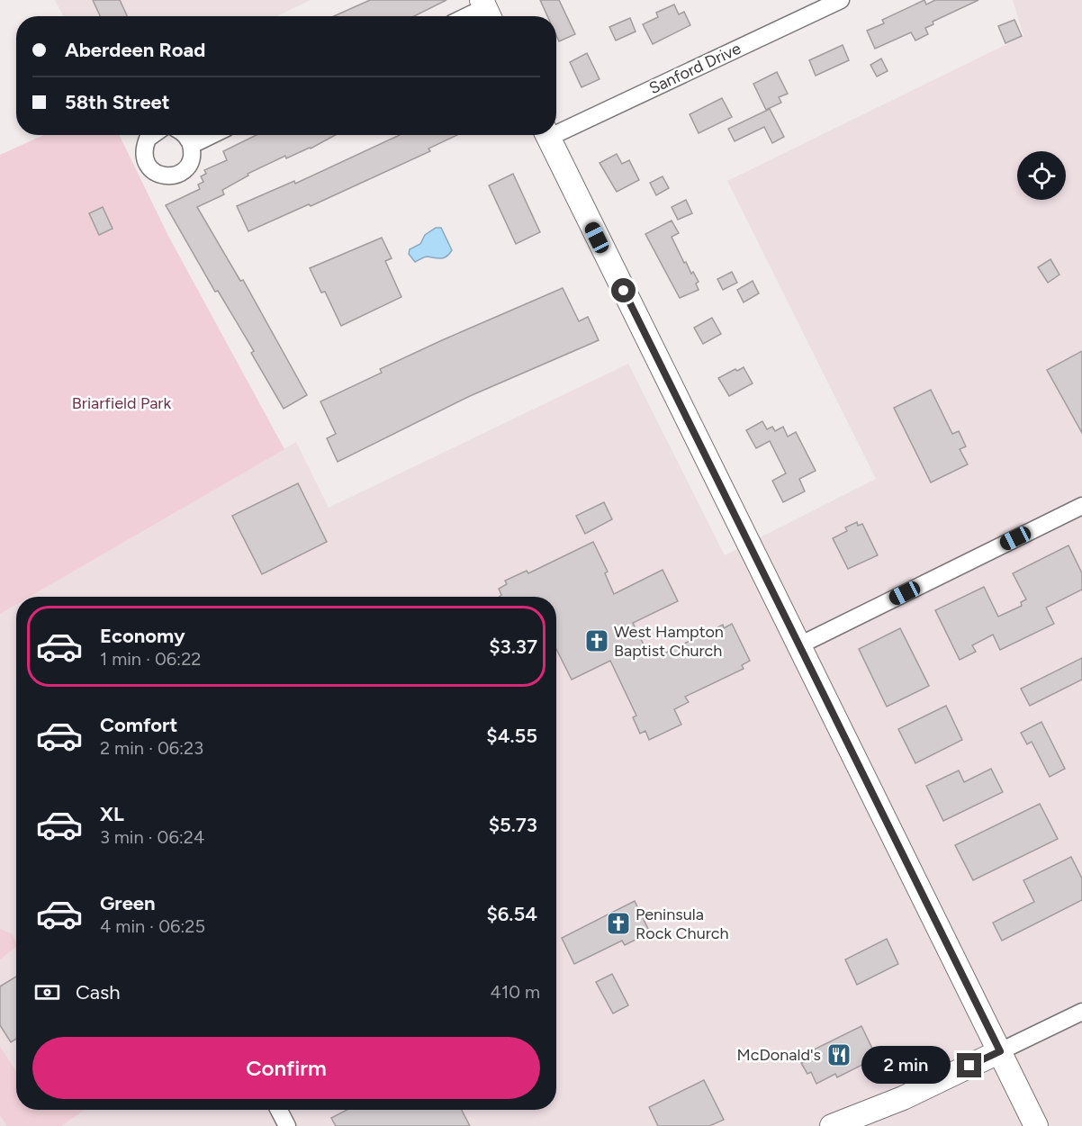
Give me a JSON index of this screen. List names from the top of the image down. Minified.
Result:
{"streets":{"street":["Sanford Drive"]},"parks":["Briarfield Park"],"places":{"church":["West Hampton Baptist Church","Peninsula Rock Church"],"restaurant":["McDonald's"]},"page":{"banner":["Aberdeen Road","58th Street"],"list":[{"name":"Economy","note":"1 min · 06:22","value":"$3.37"},{"name":"Comfort","note":"2 min · 06:23","value":"$4.55"},{"name":"XL","note":"3 min · 06:24","value":"$5.73"},{"name":"Green","note":"4 min · 06:25","value":"$6.54"}],"pay":["Cash","410 m"],"buttons":"Confirm","bubble":"2 min"}}
